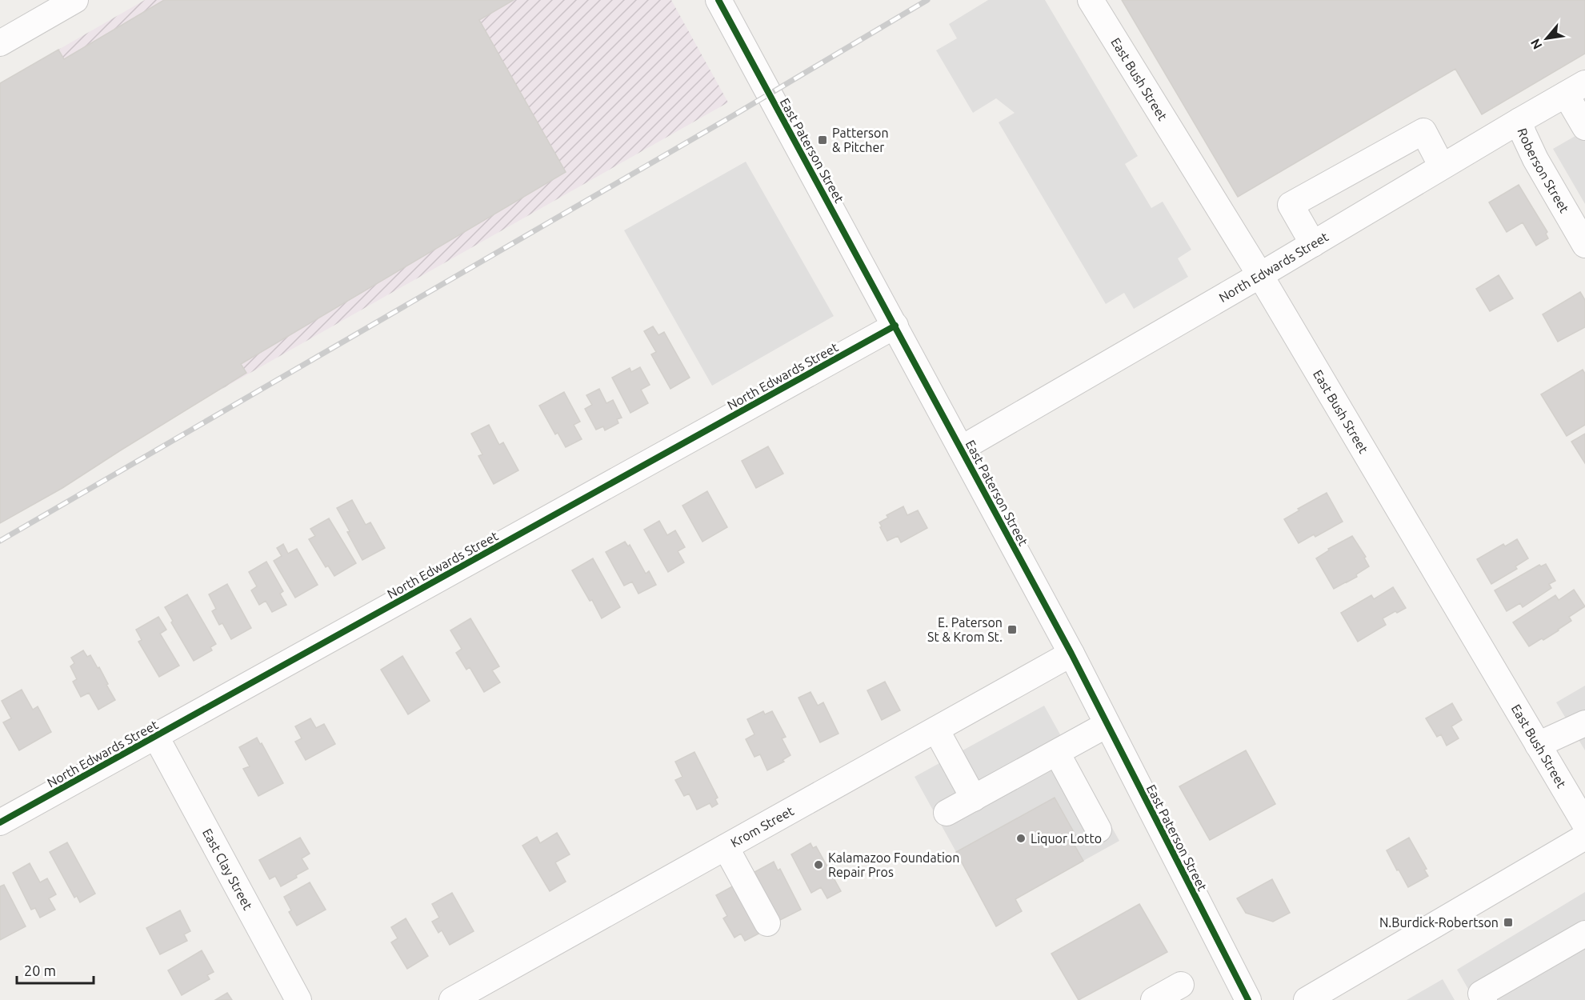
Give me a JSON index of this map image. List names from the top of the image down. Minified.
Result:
{"streets":{"street":["East Bush Street","East Paterson Street","Roberson Street","North Edwards Street","Krom Street","East Clay Street"]},"crossings":[["East Bush Street","North Edwards Street"],["East Paterson Street","North Edwards Street"],["East Paterson Street","Krom Street"],["Roberson Street","North Edwards Street"],["North Edwards Street","East Clay Street"]],"places":{"transit":["Patterson & Pitcher","E. Paterson St & Krom St.","N.Burdick-Robertson"],"other":["Liquor Lotto","Kalamazoo Foundation Repair Pros"]},"scale_bar":"20 m","north":"bottom left"}
